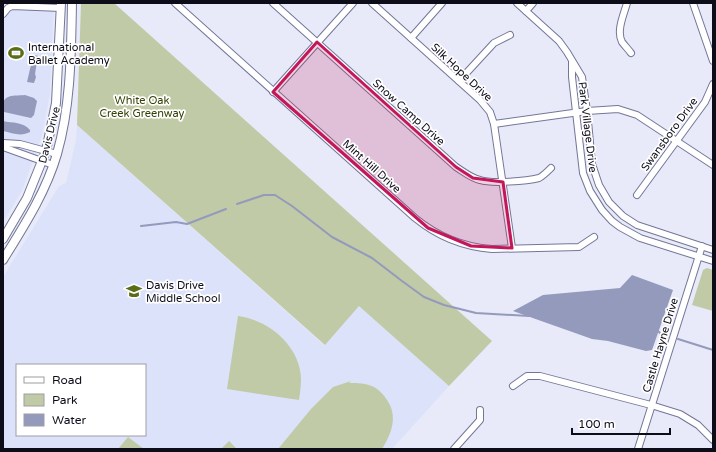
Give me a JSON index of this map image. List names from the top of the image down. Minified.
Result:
{"streets":{"main road":["Davis Drive"],"street":["Silk Hope Drive","Snow Camp Drive","Park Village Drive","Swansboro Drive","Mint Hill Drive","Castle Hayne Drive"]},"crossings":[["Silk Hope Drive","Snow Camp Drive"],["Silk Hope Drive","Mint Hill Drive"],["Park Village Drive","Castle Hayne Drive"]],"parks":["White Oak Creek Greenway"],"places":{"sports":["International Ballet Academy"],"school or university":["Davis Drive Middle School"]},"legend":["Road","Park","Water"],"scale_bar":"100 m"}
